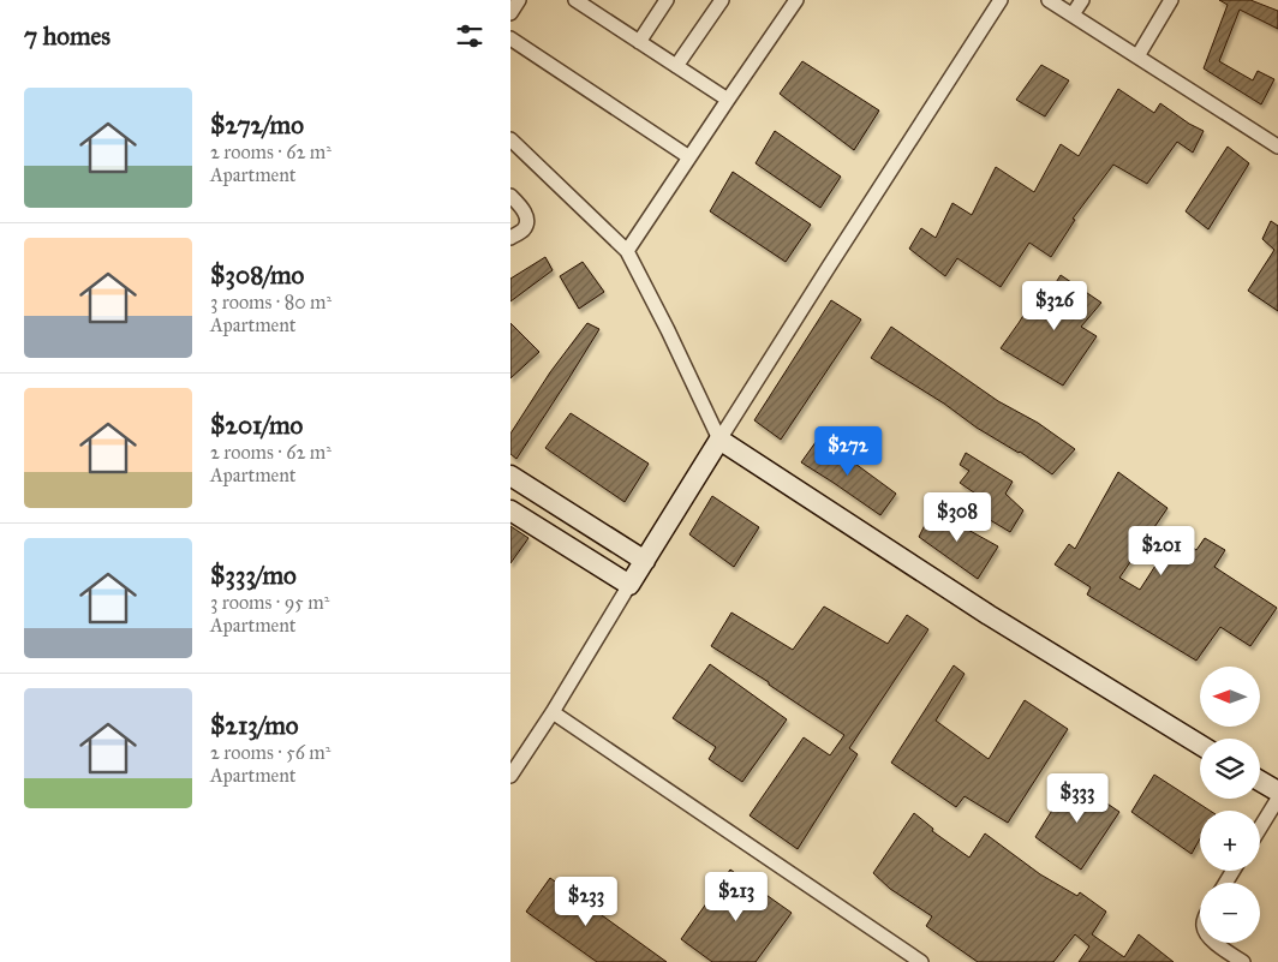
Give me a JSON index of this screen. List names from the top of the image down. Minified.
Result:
{"north":"left","page":{"heading":"7 homes","list":[{"name":"$272/mo","note":"2 rooms · 62 m² · Apartment"},{"name":"$308/mo","note":"3 rooms · 80 m² · Apartment"},{"name":"$201/mo","note":"2 rooms · 62 m² · Apartment"},{"name":"$333/mo","note":"3 rooms · 95 m² · Apartment"},{"name":"$213/mo","note":"2 rooms · 56 m² · Apartment"}],"price":["$326","$272","$308","$201","$333","$213","$233"],"map_buttons":["+","−"]}}
